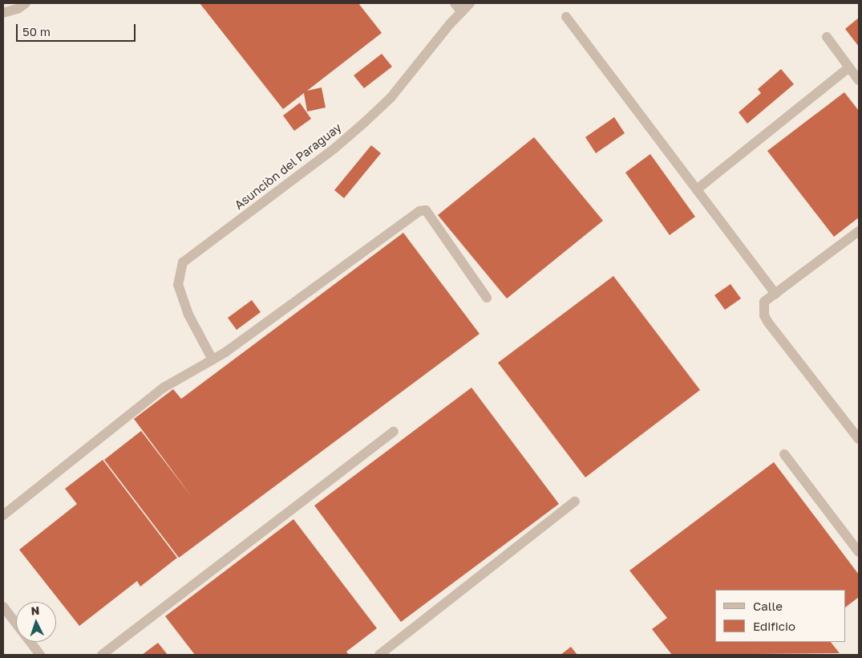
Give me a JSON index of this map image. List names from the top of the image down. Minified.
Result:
{"streets":{"street":["Asunciòn del Paraguay"]},"legend":["Calle","Edificio"],"scale_bar":"50 m","north":"top"}
